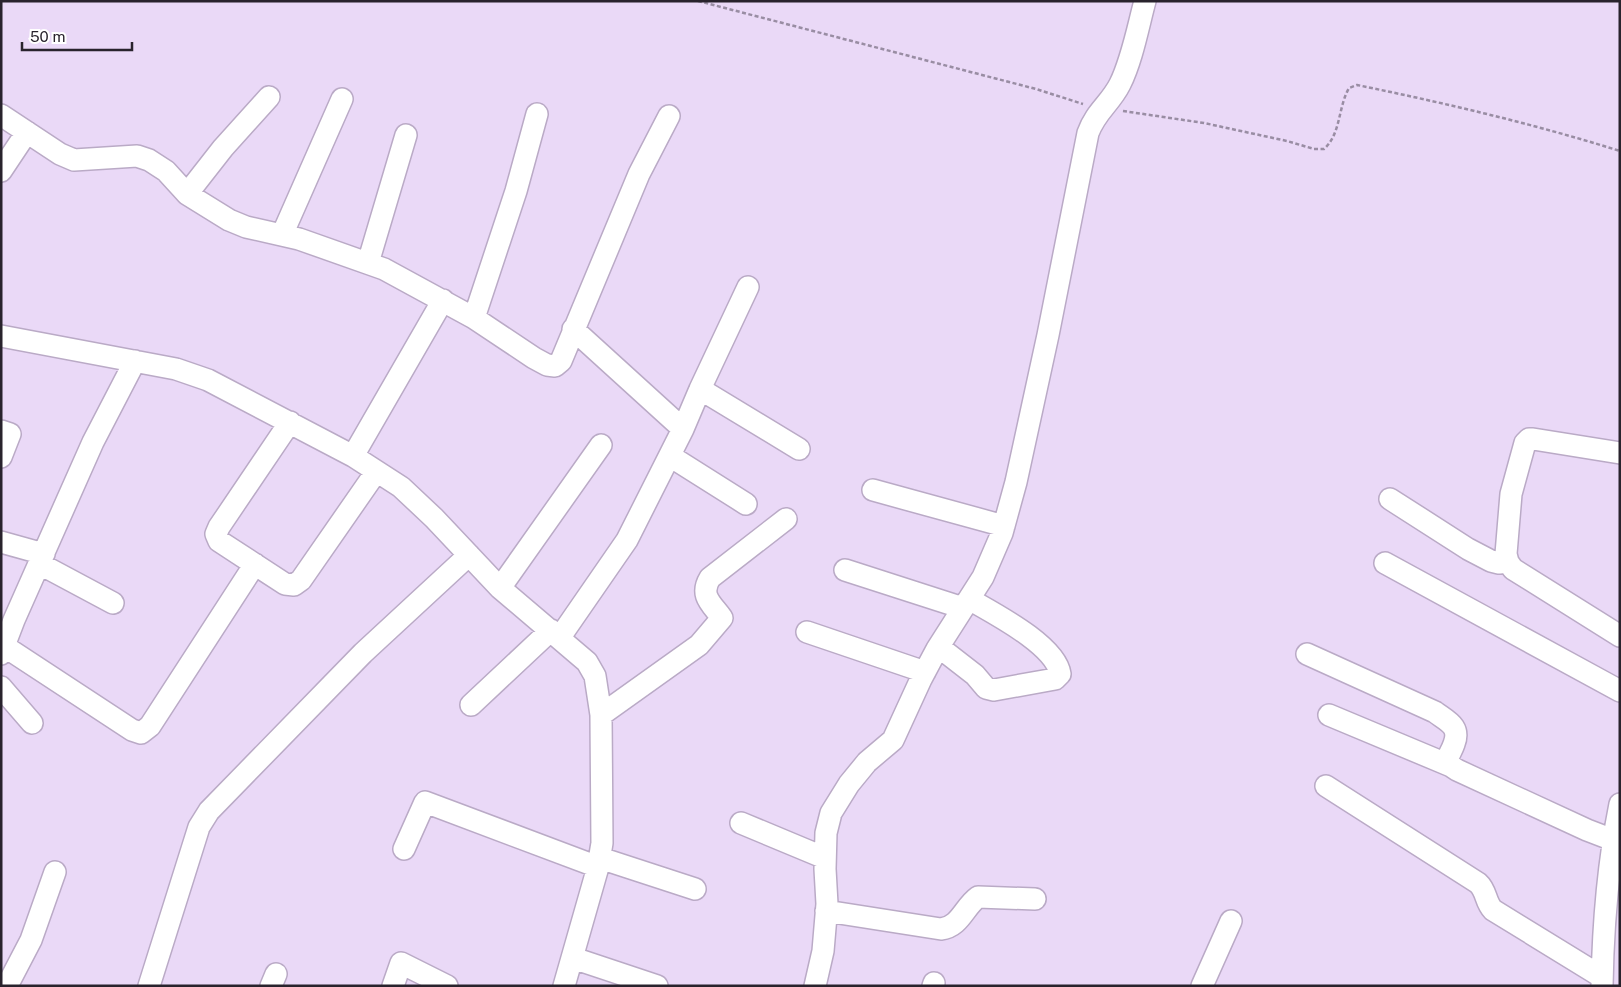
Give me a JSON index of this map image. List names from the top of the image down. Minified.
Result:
{"scale_bar":"50 m"}
